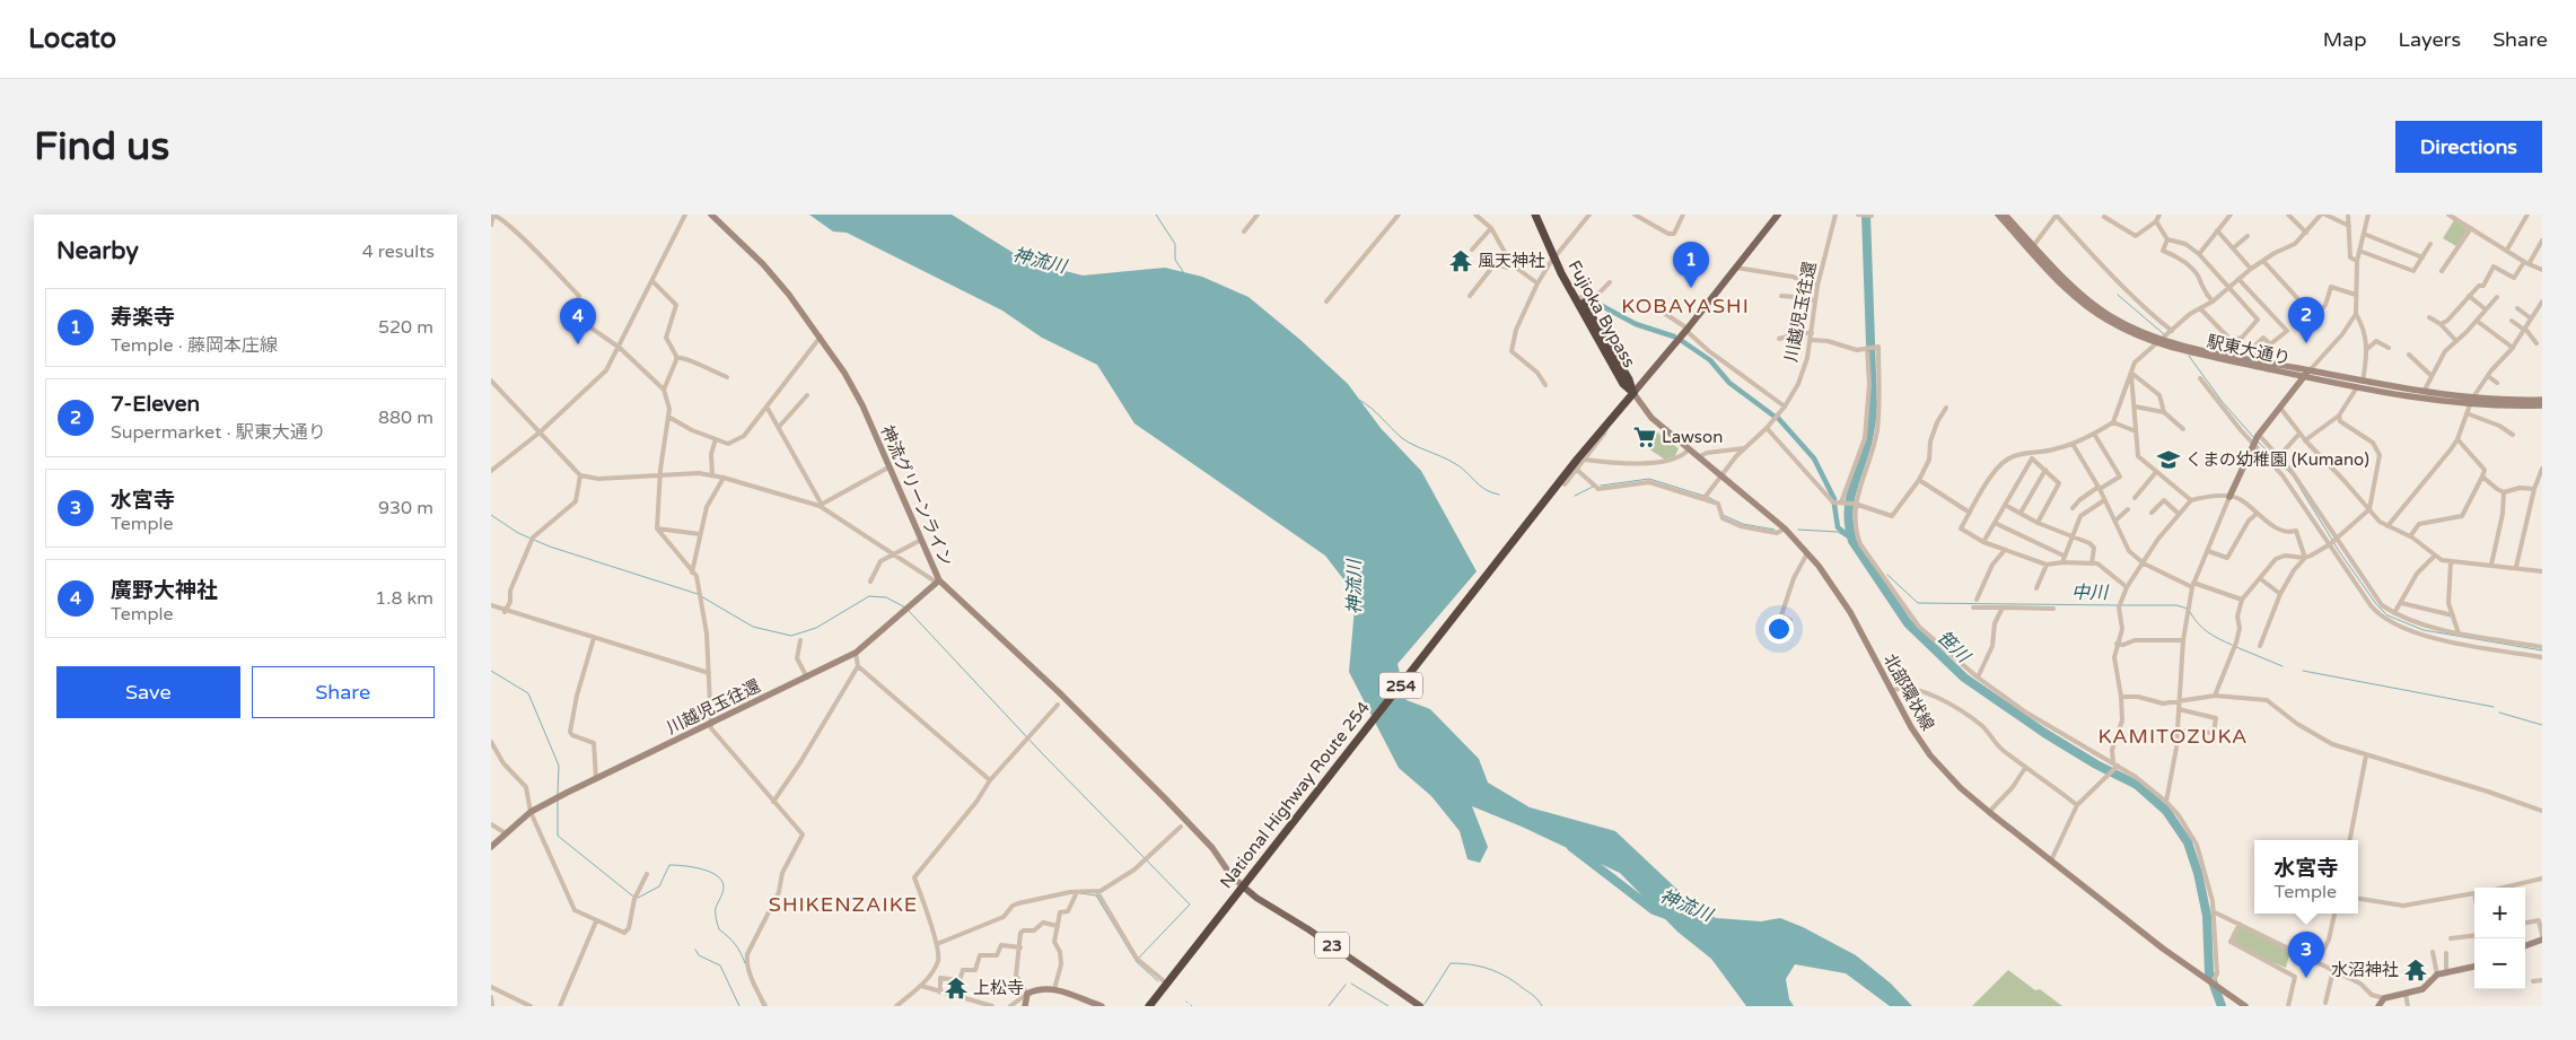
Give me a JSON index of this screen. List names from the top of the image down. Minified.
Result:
{"streets":{"highway":["Fujioka Bypass","254","National Highway Route 254"],"main road":["23"],"street":["川越児玉往還","駅東大通り","神流グリーンライン","北部環状線"]},"crossings":[["川越児玉往還","神流グリーンライン"],["川越児玉往還","北部環状線"],["Fujioka Bypass","北部環状線"],["Fujioka Bypass","National Highway Route 254"],["神流グリーンライン","National Highway Route 254"],["神流グリーンライン","23"],["北部環状線","National Highway Route 254"],["National Highway Route 254","23"]],"districts":["KOBAYASHI","KAMITOZUKA","SHIKENZAIKE"],"water":["神流川","中川","笹川"],"places":{"temple":["風天神社","水沼神社","上松寺"],"supermarket":["Lawson"],"school or university":["くまの幼稚園 (Kumano)"]},"page":{"header":"Locato","nav":["Map","Layers","Share"],"buttons":["Directions",["Save","Share"]],"title":"Find us","heading":["Nearby","4 results"],"pins":["1","2","4","3"],"list":[{"mark":"1","name":"寿楽寺","note":"Temple · 藤岡本庄線","value":"520 m"},{"mark":"2","name":"7-Eleven","note":"Supermarket · 駅東大通り","value":"880 m"},{"mark":"3","name":"水宮寺","note":"Temple","value":"930 m"},{"mark":"4","name":"廣野大神社","note":"Temple","value":"1.8 km"}],"popup":["水宮寺","Temple"],"map_buttons":["+","−"]}}
